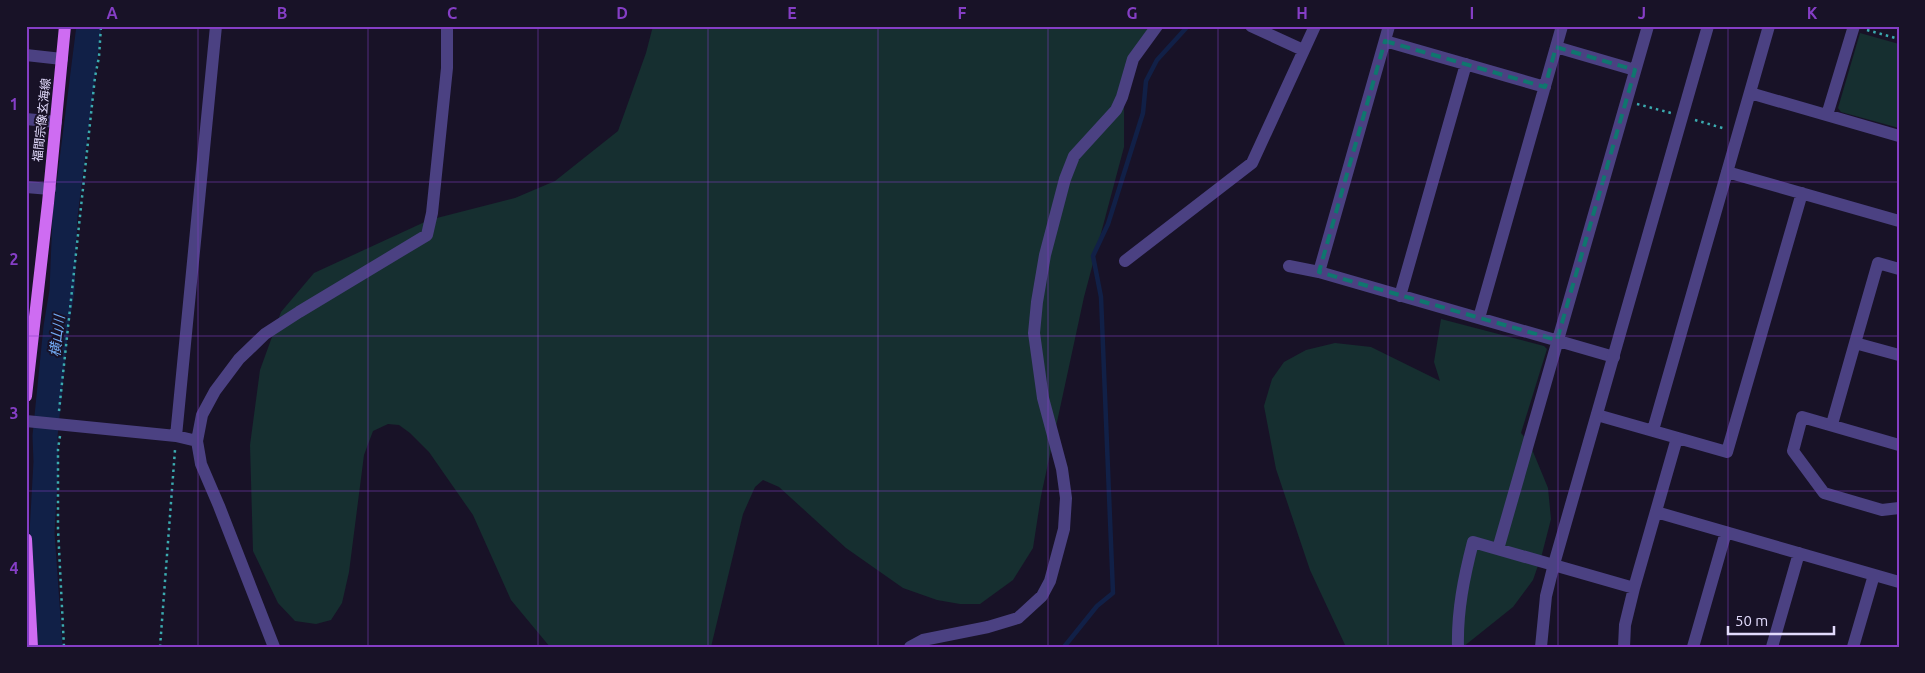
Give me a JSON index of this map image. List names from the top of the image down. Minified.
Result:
{"streets":{"main road":["福間宗像玄海線"]},"water":["横山川"],"scale_bar":"50 m","grid":{"columns":["A","B","C","D","E","F","G","H","I","J","K"],"rows":["1","2","3","4"]}}
